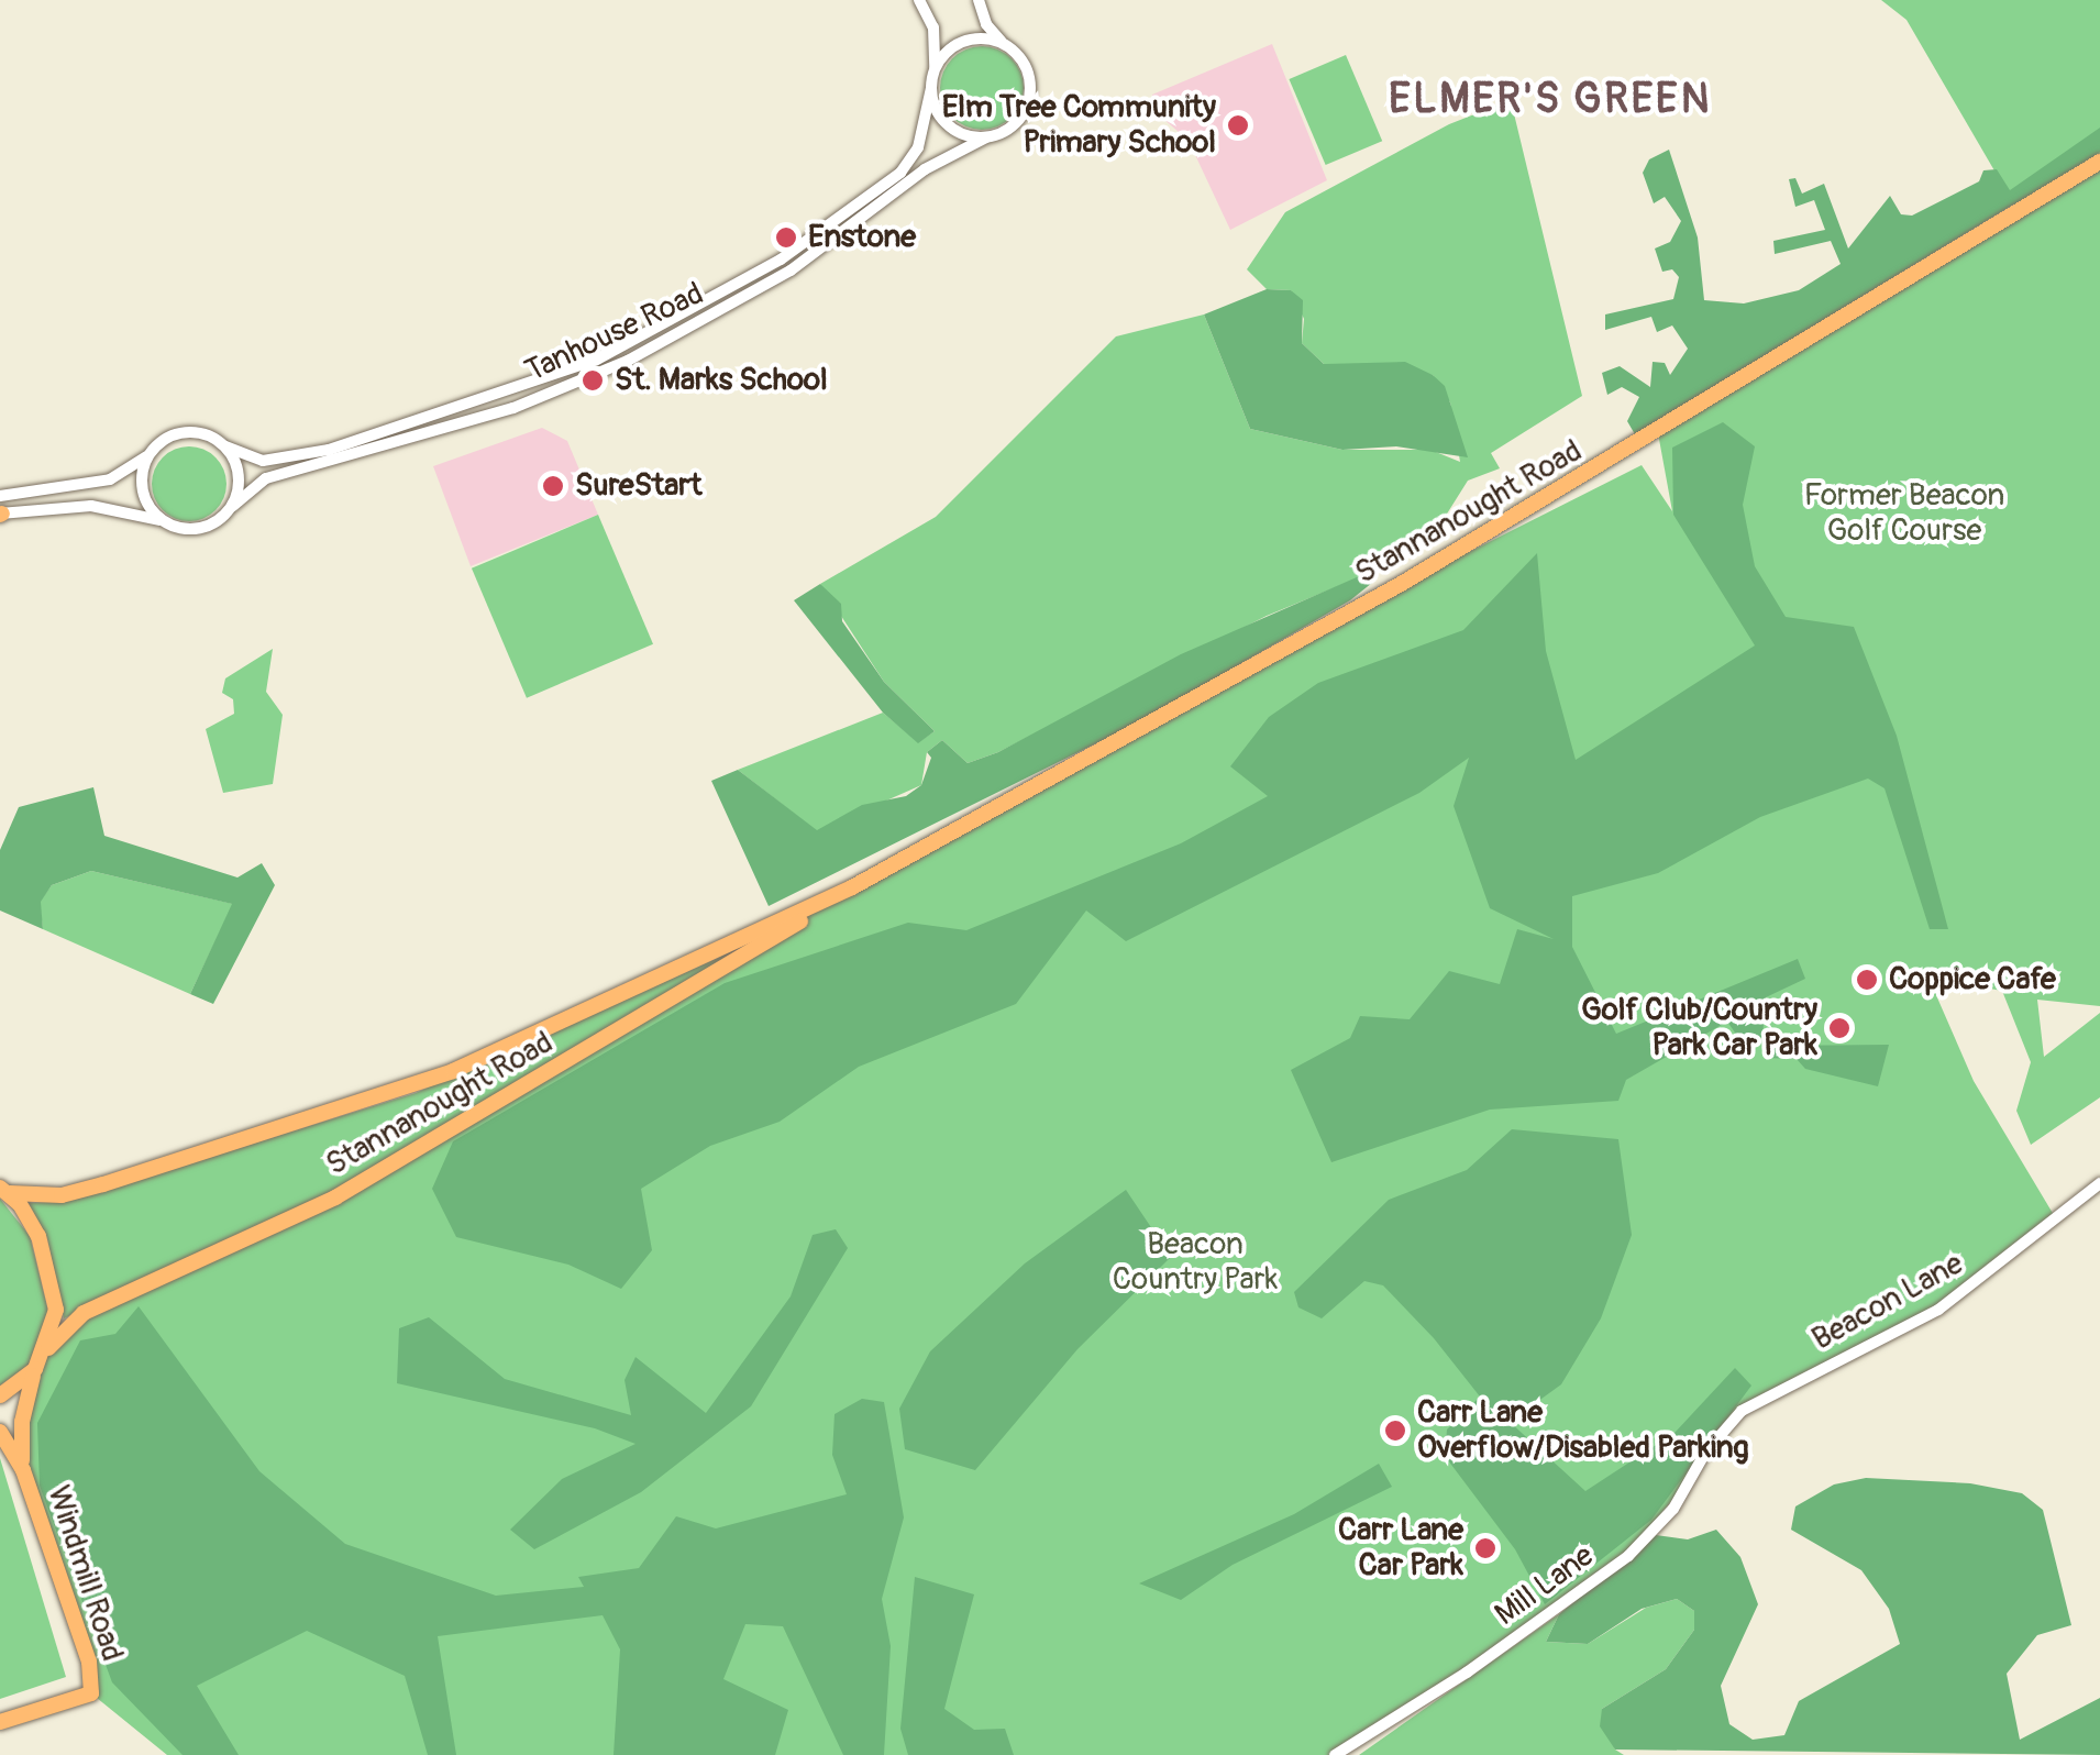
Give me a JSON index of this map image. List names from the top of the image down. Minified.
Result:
{"streets":{"main road":["Stannanought Road","Windmill Road"],"street":["Tanhouse Road","Beacon Lane","Mill Lane"]},"crossings":[["Beacon Lane","Mill Lane"]],"districts":["ELMER'S GREEN"],"parks":["Former Beacon Golf Course","Beacon Country Park"],"places":["Elm Tree Community Primary School","Enstone","St. Marks School","SureStart","Coppice Cafe","Golf Club/Country Park Car Park","Carr Lane Overflow/Disabled Parking","Carr Lane Car Park"]}
